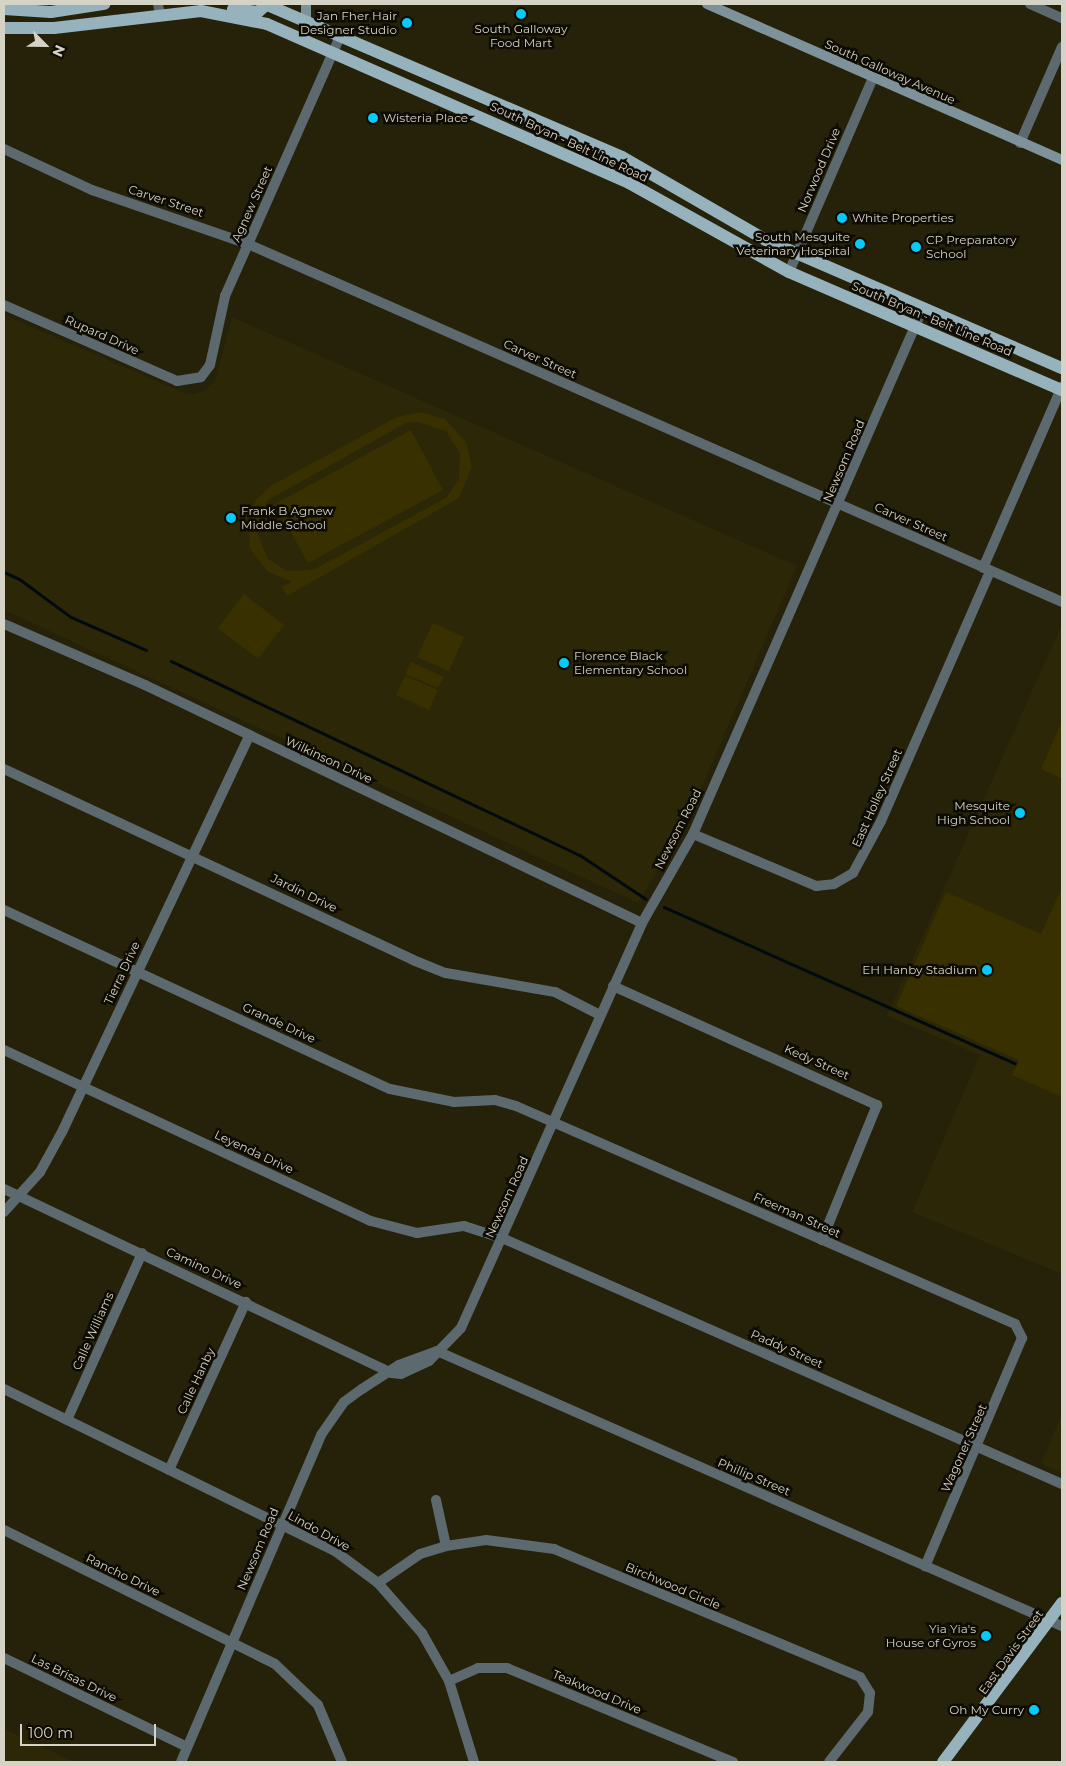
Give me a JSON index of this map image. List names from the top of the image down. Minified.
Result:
{"streets":{"main road":["South Galloway Avenue","South Bryan - Belt Line Road","East Davis Street"],"street":["Norwood Drive","Carver Street","Agnew Street","Rupard Drive","Newsom Road","Wilkinson Drive","East Holley Street","Jardin Drive","Tierra Drive","Grande Drive","Kedy Street","Leyenda Drive","Freeman Street","Camino Drive","Calle Williams","Paddy Street","Calle Hanby","Wagoner Street","Phillip Street","Lindo Drive","Rancho Drive","Birchwood Circle","Las Brisas Drive","Teakwood Drive"]},"crossings":[["South Galloway Avenue","Norwood Drive"],["South Bryan - Belt Line Road","Norwood Drive"],["South Bryan - Belt Line Road","Agnew Street"],["South Bryan - Belt Line Road","Newsom Road"],["South Bryan - Belt Line Road","East Holley Street"],["Carver Street","Agnew Street"],["Carver Street","Newsom Road"],["Carver Street","East Holley Street"],["Agnew Street","Rupard Drive"],["Newsom Road","Wilkinson Drive"],["Newsom Road","East Holley Street"],["Newsom Road","Jardin Drive"],["Newsom Road","Grande Drive"],["Newsom Road","Kedy Street"],["Newsom Road","Leyenda Drive"],["Newsom Road","Freeman Street"],["Newsom Road","Camino Drive"],["Newsom Road","Paddy Street"],["Newsom Road","Phillip Street"],["Newsom Road","Lindo Drive"],["Newsom Road","Rancho Drive"],["Newsom Road","Las Brisas Drive"],["Wilkinson Drive","Tierra Drive"],["Jardin Drive","Tierra Drive"],["Tierra Drive","Grande Drive"],["Tierra Drive","Leyenda Drive"],["Tierra Drive","Camino Drive"],["Grande Drive","Freeman Street"],["Kedy Street","Freeman Street"],["Leyenda Drive","Paddy Street"],["Freeman Street","Wagoner Street"],["Camino Drive","Calle Williams"],["Camino Drive","Calle Hanby"],["Calle Williams","Lindo Drive"],["Paddy Street","Wagoner Street"],["Calle Hanby","Lindo Drive"],["Wagoner Street","Phillip Street"],["Phillip Street","East Davis Street"],["Lindo Drive","Birchwood Circle"],["Lindo Drive","Teakwood Drive"]],"places":["South Galloway Food Mart","Jan Fher Hair Designer Studio","Wisteria Place","White Properties","South Mesquite Veterinary Hospital","CP Preparatory School","Frank B Agnew Middle School","Florence Black Elementary School","Mesquite High School","EH Hanby Stadium","Yia Yia's House of Gyros","Oh My Curry"],"scale_bar":"100 m","north":"bottom right"}
